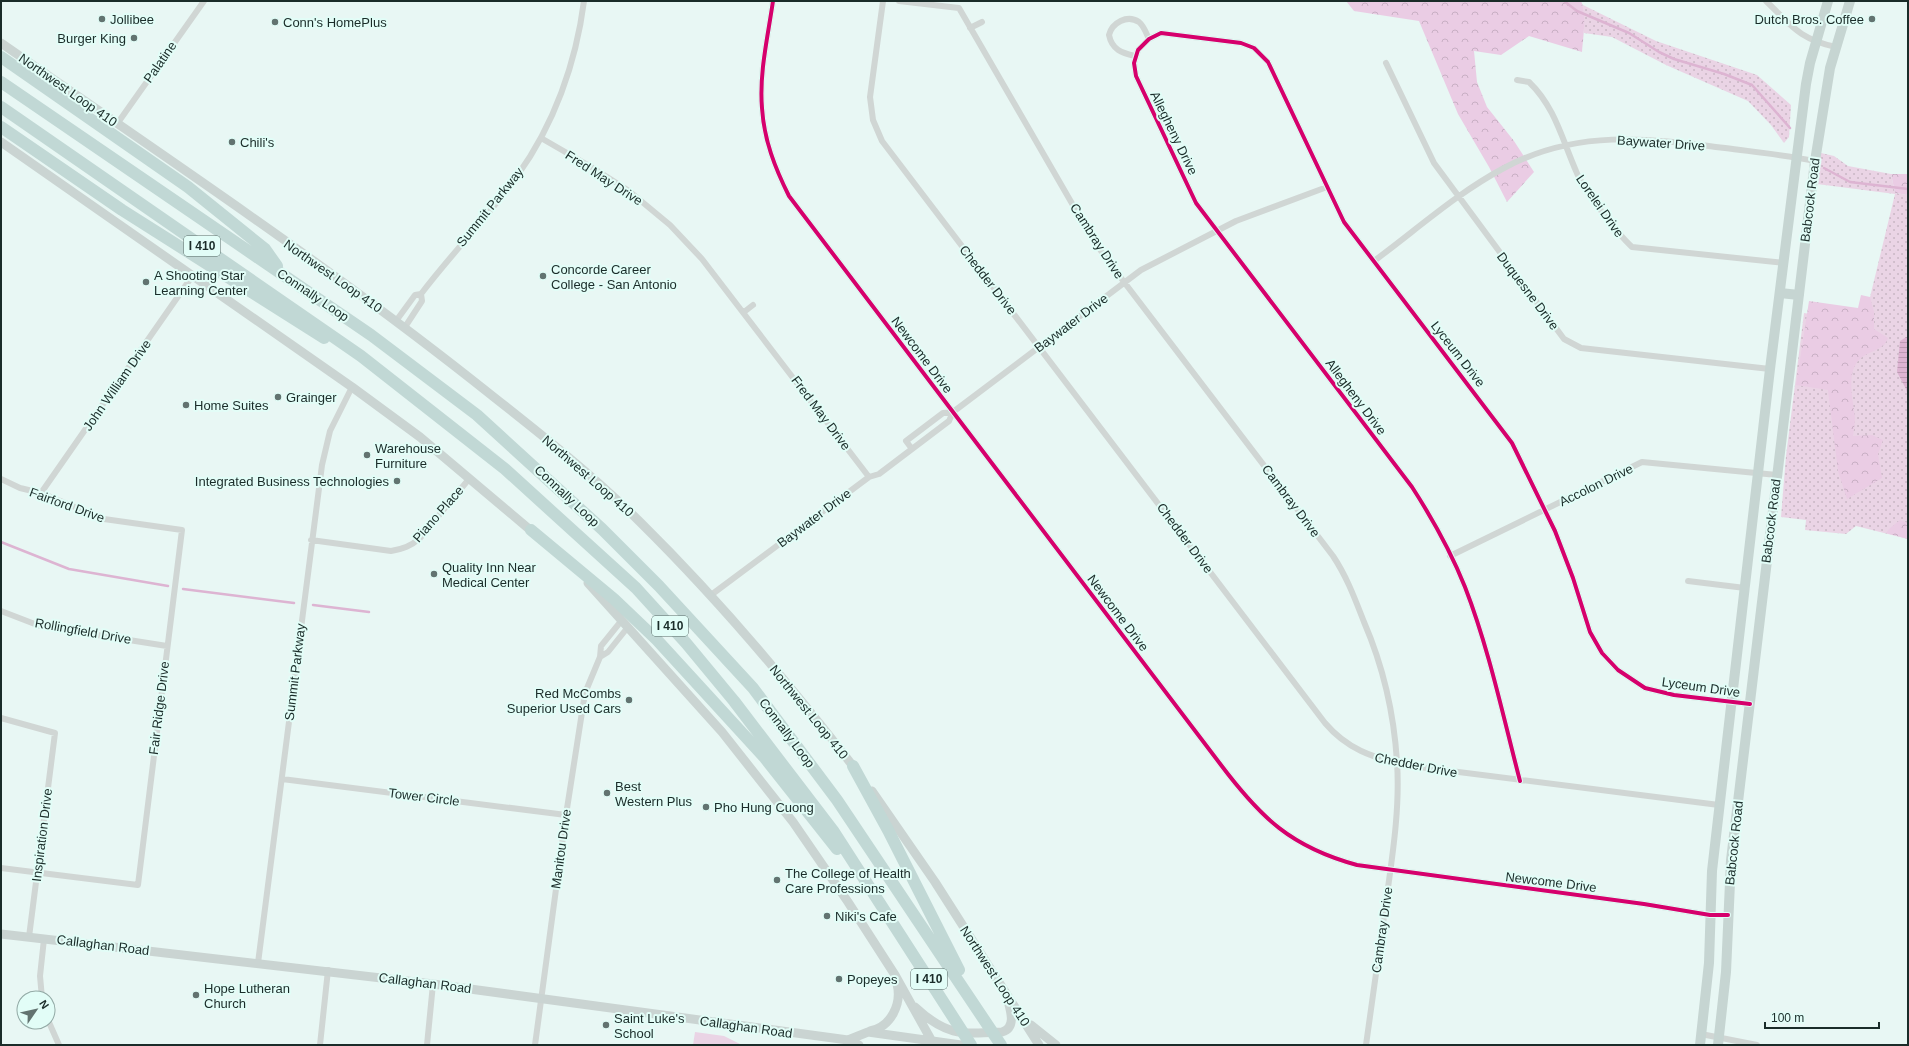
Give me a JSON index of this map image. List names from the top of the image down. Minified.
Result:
{"streets":{"highway":["I 410","Connally Loop"],"main road":["Northwest Loop 410","Babcock Road","Callaghan Road"],"street":["Palatine","Allegheny Drive","Baywater Drive","Fred May Drive","Lorelei Drive","Summit Parkway","Cambray Drive","Chedder Drive","Duquesne Drive","Lyceum Drive","Newcome Drive","John William Drive","Accolon Drive","Fairford Drive","Piano Place","Rollingfield Drive","Fair Ridge Drive","Tower Circle","Inspiration Drive","Manitou Drive"]},"crossings":[["Palatine","Northwest Loop 410"],["Northwest Loop 410","Baywater Drive"],["Northwest Loop 410","Summit Parkway"],["Allegheny Drive","Baywater Drive"],["Allegheny Drive","Chedder Drive"],["Allegheny Drive","Lyceum Drive"],["Allegheny Drive","Accolon Drive"],["Baywater Drive","Fred May Drive"],["Baywater Drive","Babcock Road"],["Baywater Drive","Lorelei Drive"],["Baywater Drive","Cambray Drive"],["Baywater Drive","Chedder Drive"],["Baywater Drive","Duquesne Drive"],["Baywater Drive","Lyceum Drive"],["Baywater Drive","Newcome Drive"],["Fred May Drive","Summit Parkway"],["Babcock Road","Lorelei Drive"],["Babcock Road","Chedder Drive"],["Babcock Road","Duquesne Drive"],["Babcock Road","Lyceum Drive"],["Babcock Road","Newcome Drive"],["Babcock Road","Accolon Drive"],["Summit Parkway","Piano Place"],["Summit Parkway","Tower Circle"],["Summit Parkway","Callaghan Road"],["Cambray Drive","Chedder Drive"],["Cambray Drive","Newcome Drive"],["Lyceum Drive","Accolon Drive"],["John William Drive","Fairford Drive"],["Fairford Drive","Fair Ridge Drive"],["Rollingfield Drive","Fair Ridge Drive"],["Fair Ridge Drive","Inspiration Drive"],["Tower Circle","Manitou Drive"],["Inspiration Drive","Callaghan Road"],["Manitou Drive","Callaghan Road"]],"places":["Jollibee","Dutch Bros. Coffee","Conn's HomePlus","Burger King","Chili's","Concorde Career College - San Antonio","A Shooting Star Learning Center","Grainger","Home Suites","Warehouse Furniture","Integrated Business Technologies","Quality Inn Near Medical Center","Red McCombs Superior Used Cars","Best Western Plus","Pho Hung Cuong","The College of Health Care Professions","Niki's Cafe","Popeyes","Hope Lutheran Church","Saint Luke's School"],"scale_bar":"100 m","north":"top right"}
